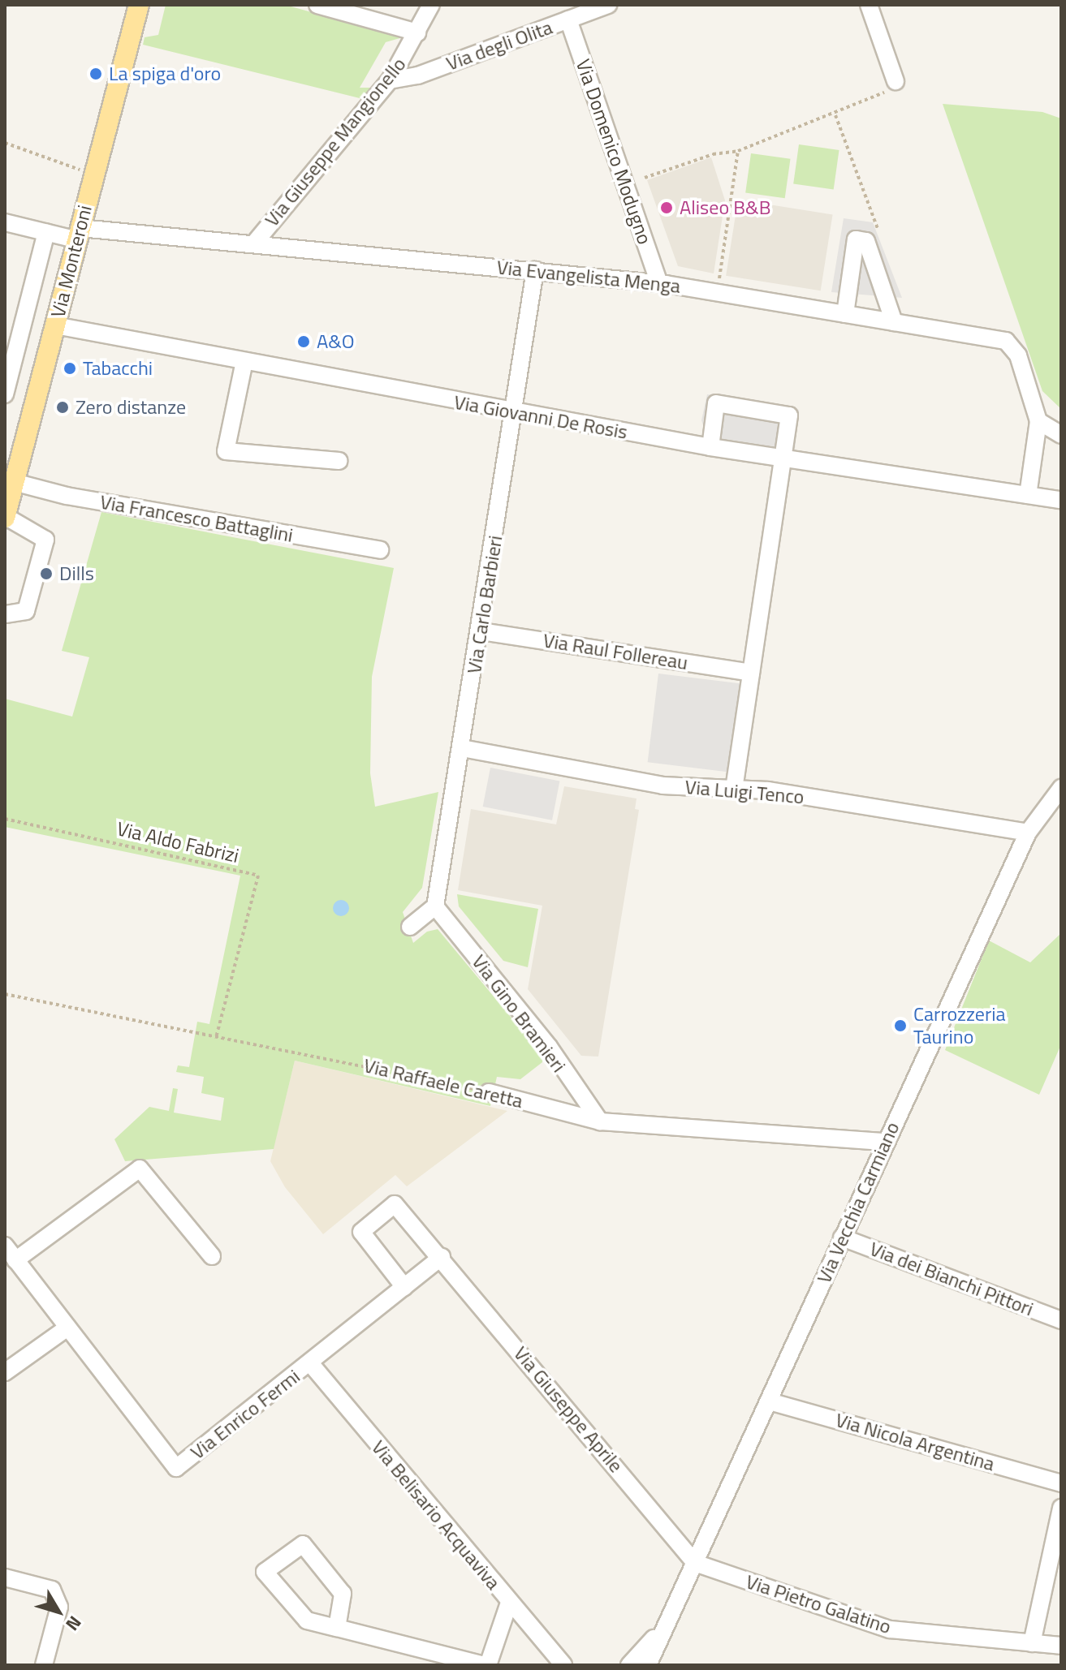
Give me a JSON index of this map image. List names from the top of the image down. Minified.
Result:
{"streets":{"main road":["Via Monteroni"],"street":["Via degli Olita","Via Giuseppe Mangionello","Via Domenico Modugno","Via Evangelista Menga","Via Giovanni De Rosis","Via Francesco Battaglini","Via Carlo Barbieri","Via Raul Follereau","Via Luigi Tenco","Via Gino Bramieri","Via Raffaele Caretta","Via Vecchia Carmiano","Via dei Bianchi Pittori","Via Giuseppe Aprile","Via Enrico Fermi","Via Nicola Argentina","Via Belisario Acquaviva","Via Pietro Galatino"],"path":["Via Aldo Fabrizi"]},"crossings":[["Via degli Olita","Via Giuseppe Mangionello"],["Via degli Olita","Via Domenico Modugno"],["Via Giuseppe Mangionello","Via Evangelista Menga"],["Via Domenico Modugno","Via Evangelista Menga"],["Via Monteroni","Via Evangelista Menga"],["Via Monteroni","Via Giovanni De Rosis"],["Via Monteroni","Via Francesco Battaglini"],["Via Evangelista Menga","Via Carlo Barbieri"],["Via Giovanni De Rosis","Via Carlo Barbieri"],["Via Carlo Barbieri","Via Raul Follereau"],["Via Carlo Barbieri","Via Luigi Tenco"],["Via Carlo Barbieri","Via Gino Bramieri"],["Via Luigi Tenco","Via Vecchia Carmiano"],["Via Aldo Fabrizi","Via Raffaele Caretta"],["Via Gino Bramieri","Via Raffaele Caretta"],["Via Raffaele Caretta","Via Vecchia Carmiano"],["Via Vecchia Carmiano","Via dei Bianchi Pittori"],["Via Vecchia Carmiano","Via Giuseppe Aprile"],["Via Vecchia Carmiano","Via Nicola Argentina"],["Via Vecchia Carmiano","Via Pietro Galatino"],["Via Giuseppe Aprile","Via Enrico Fermi"],["Via Giuseppe Aprile","Via Pietro Galatino"],["Via Enrico Fermi","Via Belisario Acquaviva"]],"places":["La spiga d'oro","Aliseo B&B","A&O","Tabacchi","Zero distanze","Dills","Carrozzeria Taurino"],"north":"bottom right"}
